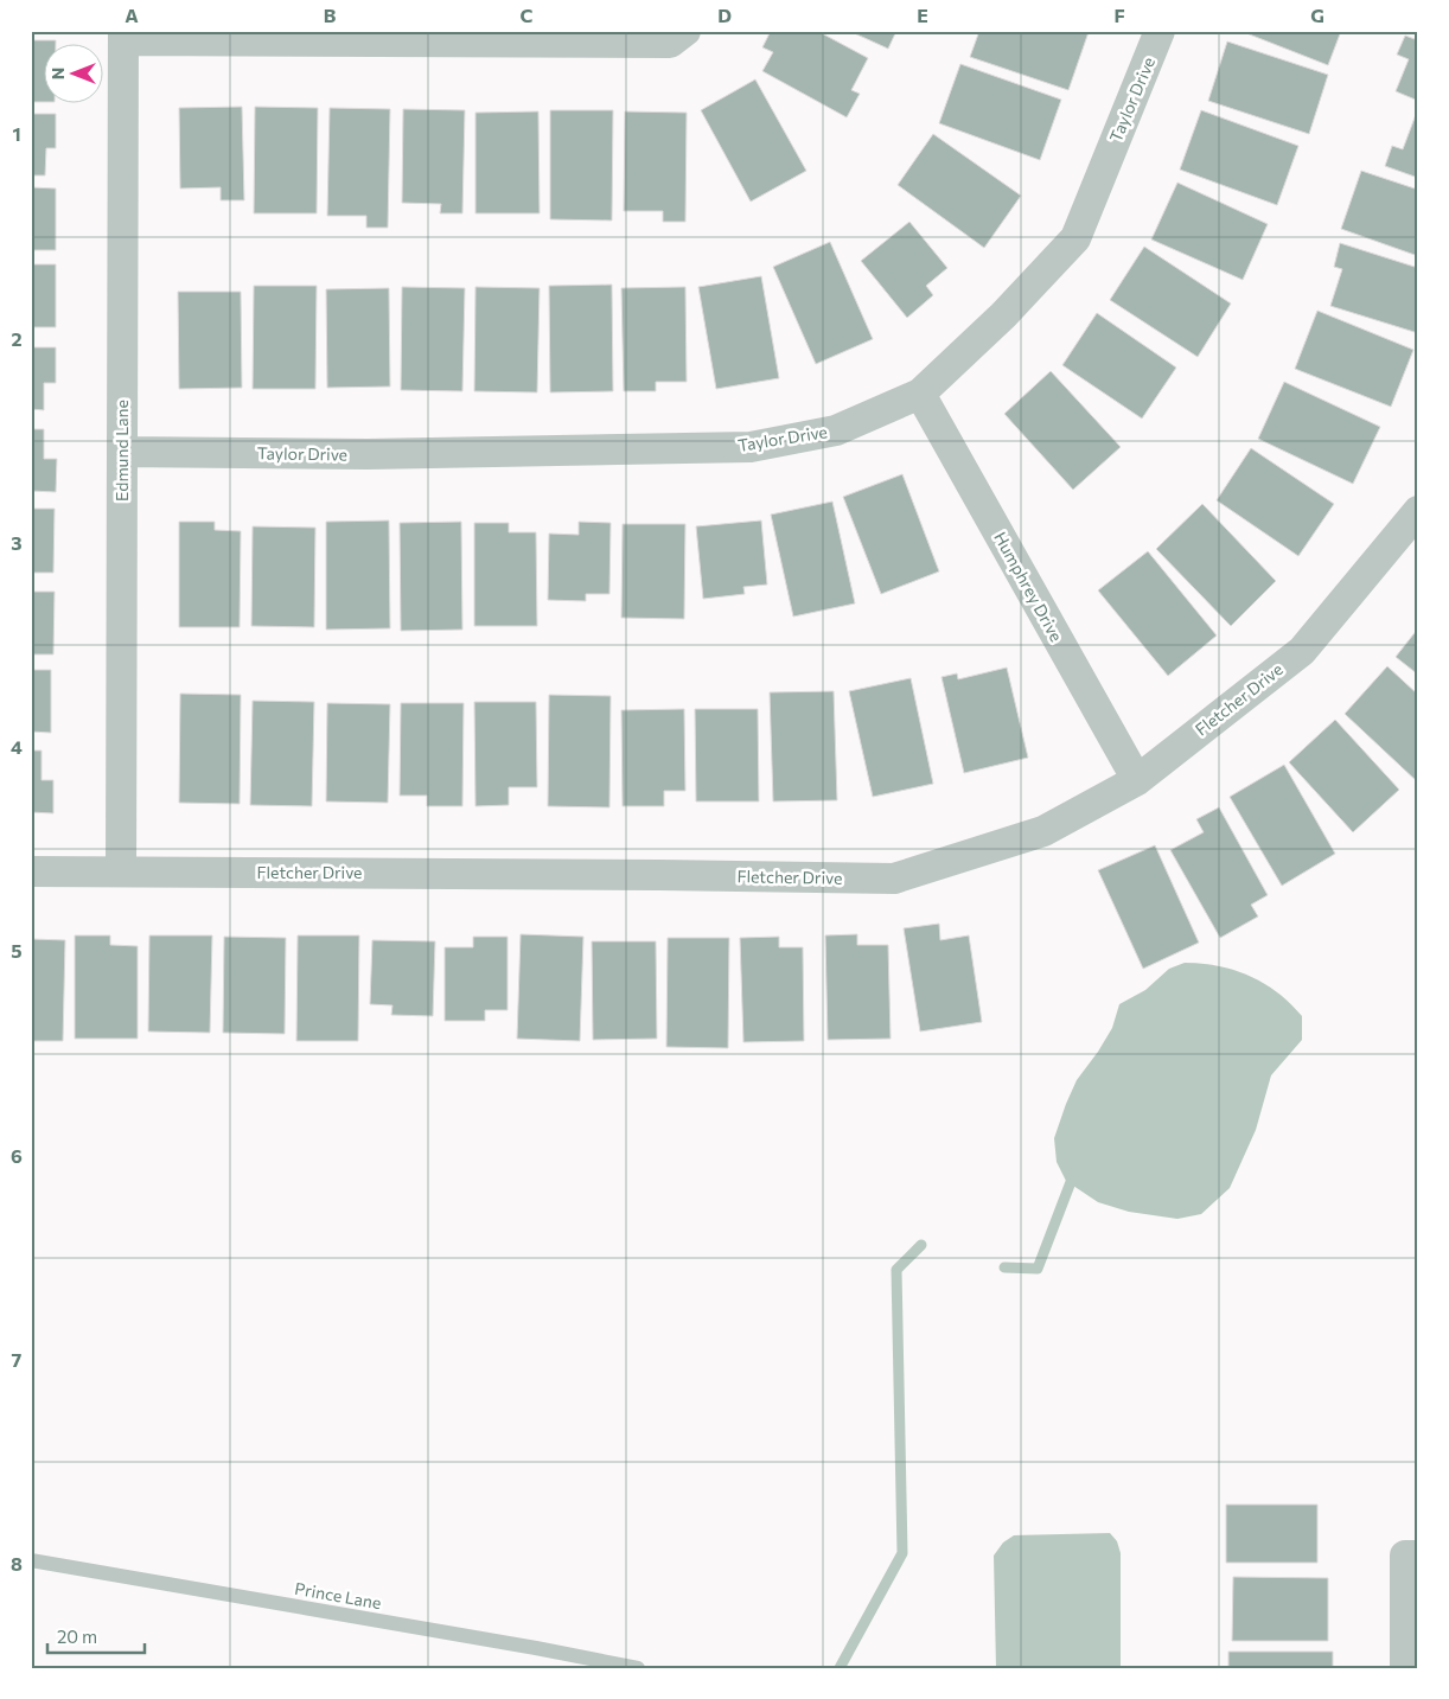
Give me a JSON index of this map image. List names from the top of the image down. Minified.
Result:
{"streets":{"street":["Taylor Drive","Edmund Lane","Humphrey Drive","Fletcher Drive"],"lane":["Prince Lane"]},"crossings":[["Taylor Drive","Edmund Lane"],["Taylor Drive","Humphrey Drive"],["Edmund Lane","Fletcher Drive"],["Humphrey Drive","Fletcher Drive"]],"scale_bar":"20 m","north":"left","grid":{"columns":["A","B","C","D","E","F","G"],"rows":["1","2","3","4","5","6","7","8"]}}
